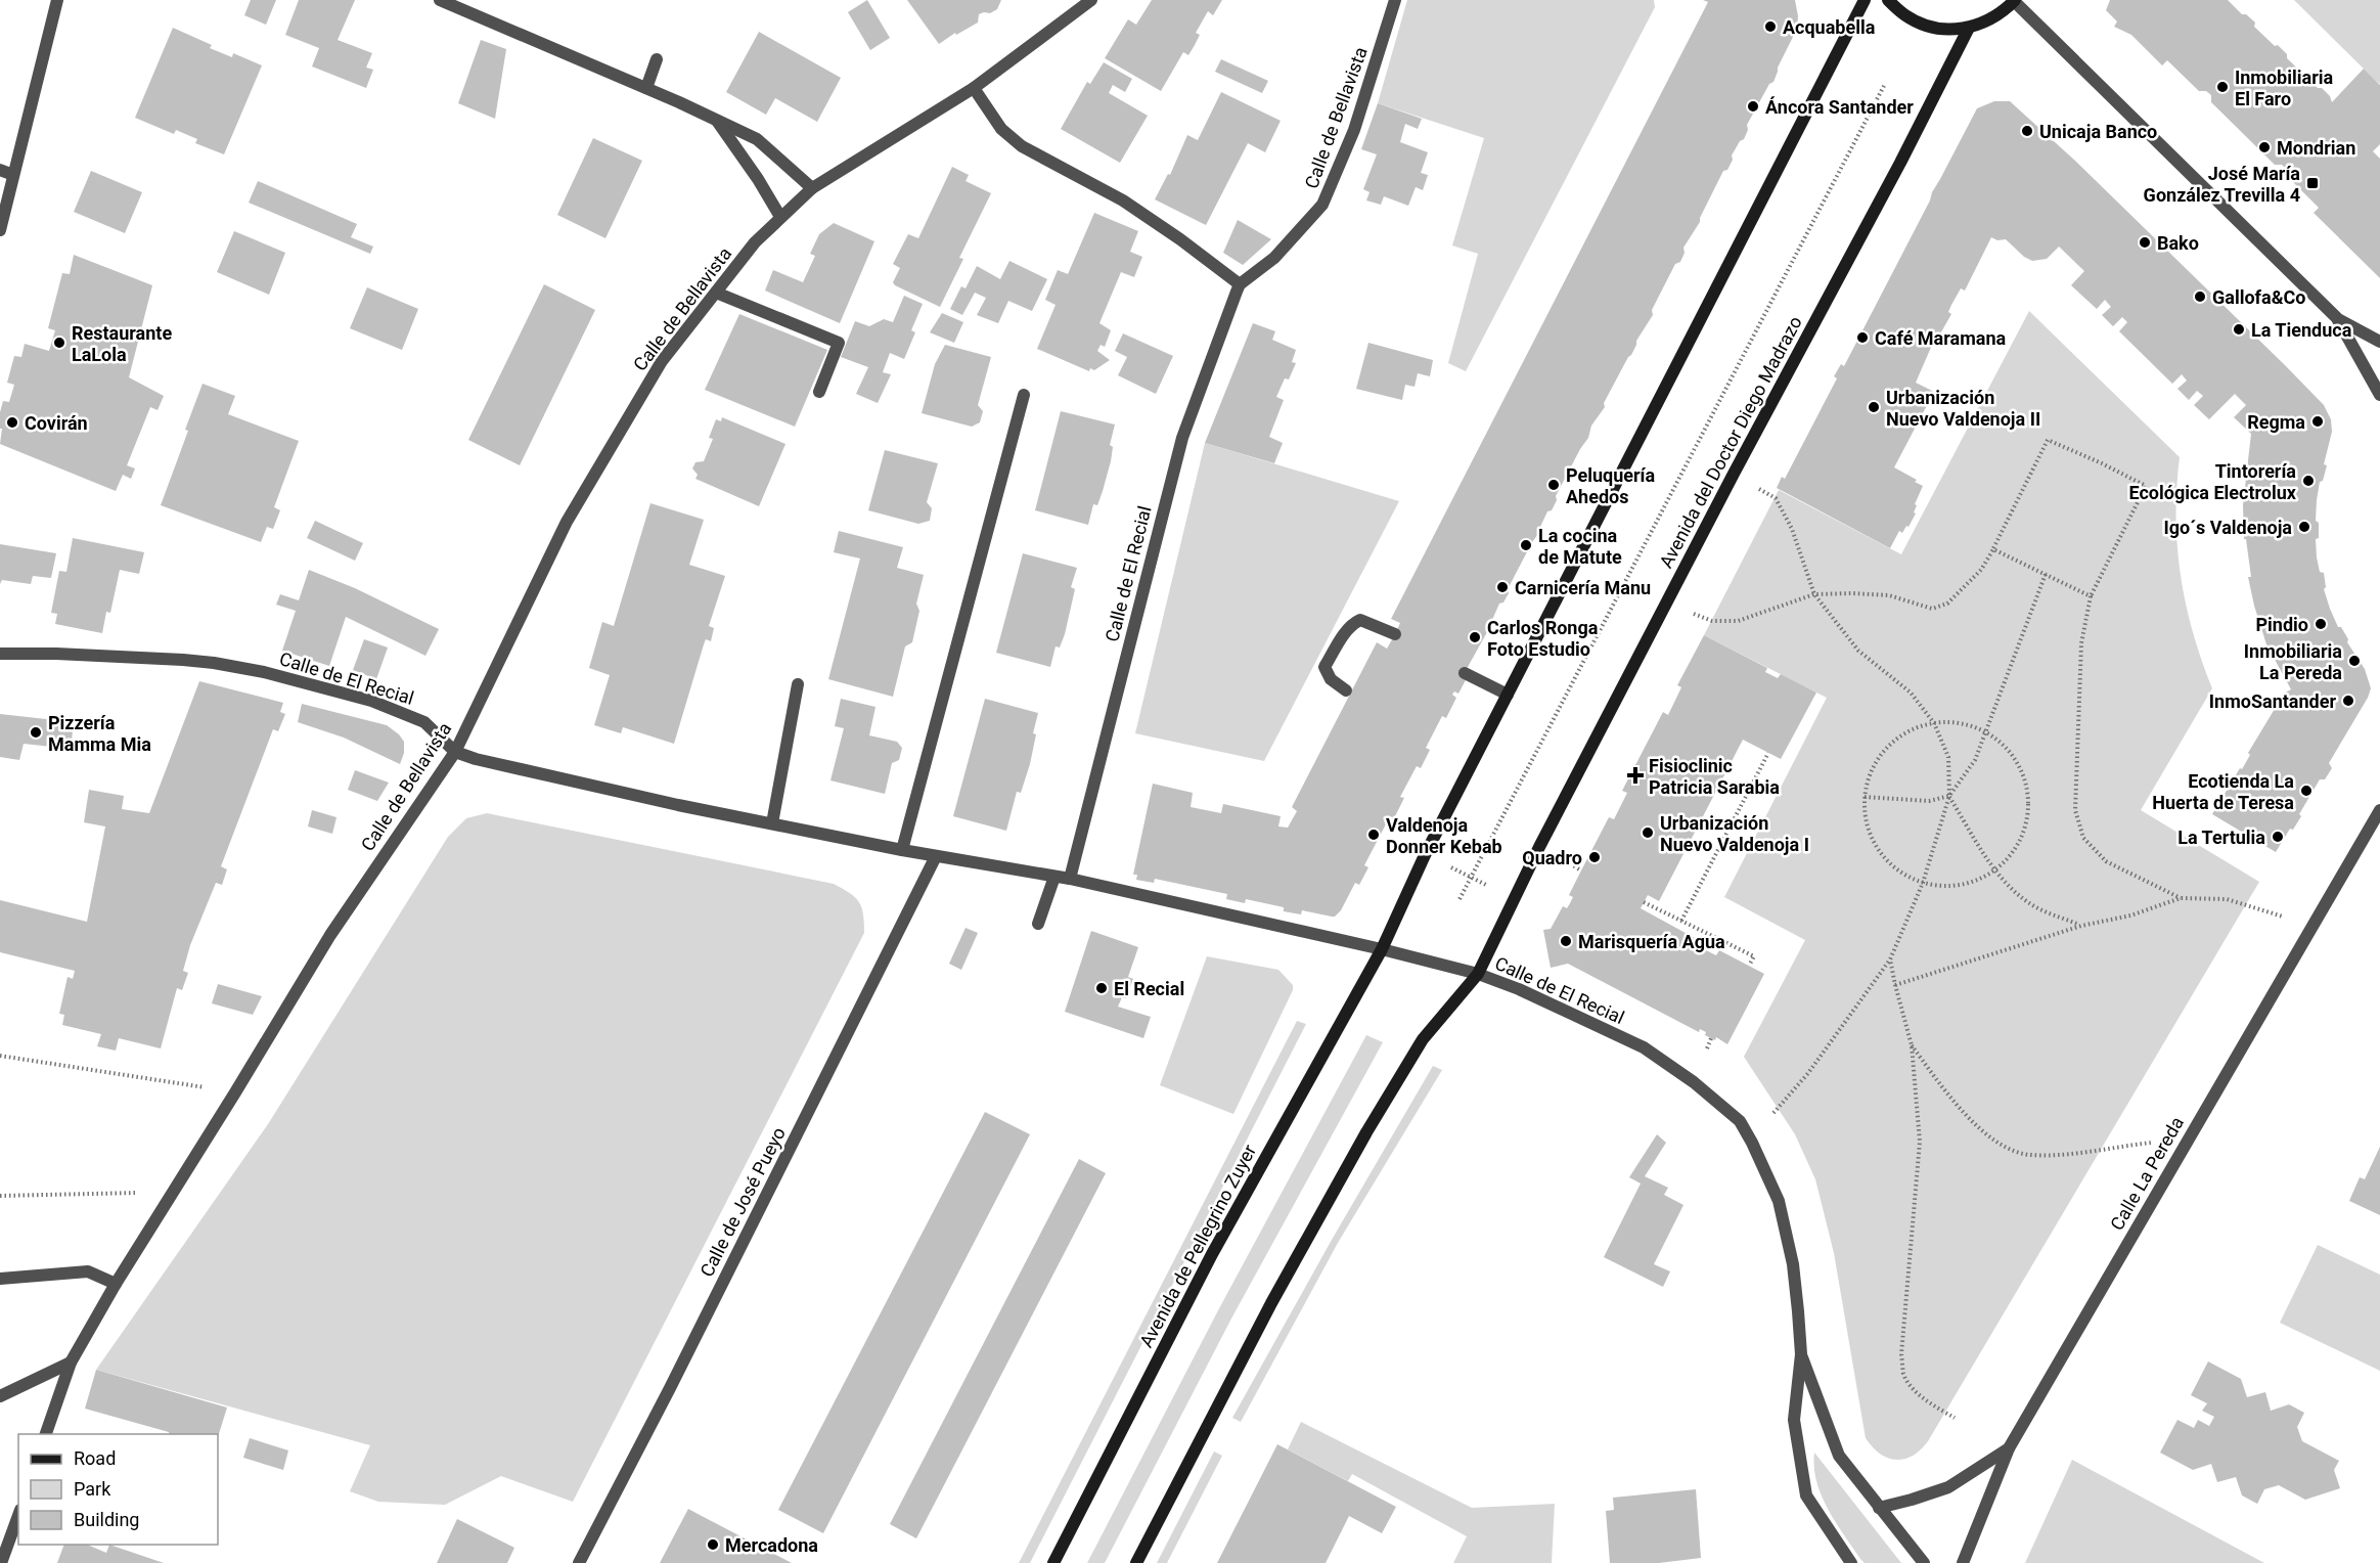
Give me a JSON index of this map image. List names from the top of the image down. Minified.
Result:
{"streets":{"main road":["Avenida del Doctor Diego Madrazo","Avenida de Pellegrino Zuyer"],"street":["Calle de Bellavista","Calle de El Recial","Calle La Pereda","Calle de José Pueyo"]},"crossings":[["Calle de Bellavista","Calle de El Recial"],["Avenida del Doctor Diego Madrazo","Calle de El Recial"],["Calle de El Recial","Calle de José Pueyo"],["Calle de El Recial","Avenida de Pellegrino Zuyer"]],"places":{"other":["Acquabella","Inmobiliaria El Faro","Áncora Santander","Unicaja Banco","Mondrian","Bako","Gallofa&Co","La Tienduca","Café Maramana","Restaurante LaLola","Urbanización Nuevo Valdenoja II","Regma","Covirán","Tintorería Ecológica Electrolux","Peluquería Ahedos","Igo´s Valdenoja","La cocina de Matute","Carnicería Manu","Pindio","Carlos Ronga Foto Estudio","Inmobiliaria La Pereda","InmoSantander","Pizzería Mamma Mia","Ecotienda La Huerta de Teresa","Urbanización Nuevo Valdenoja I","Valdenoja Donner Kebab","La Tertulia","Quadro","Marisquería Agua","El Recial","Mercadona"],"transit":["José María González Trevilla 4"],"health":["Fisioclinic Patricia Sarabia"]},"legend":["Road","Park","Building"]}
